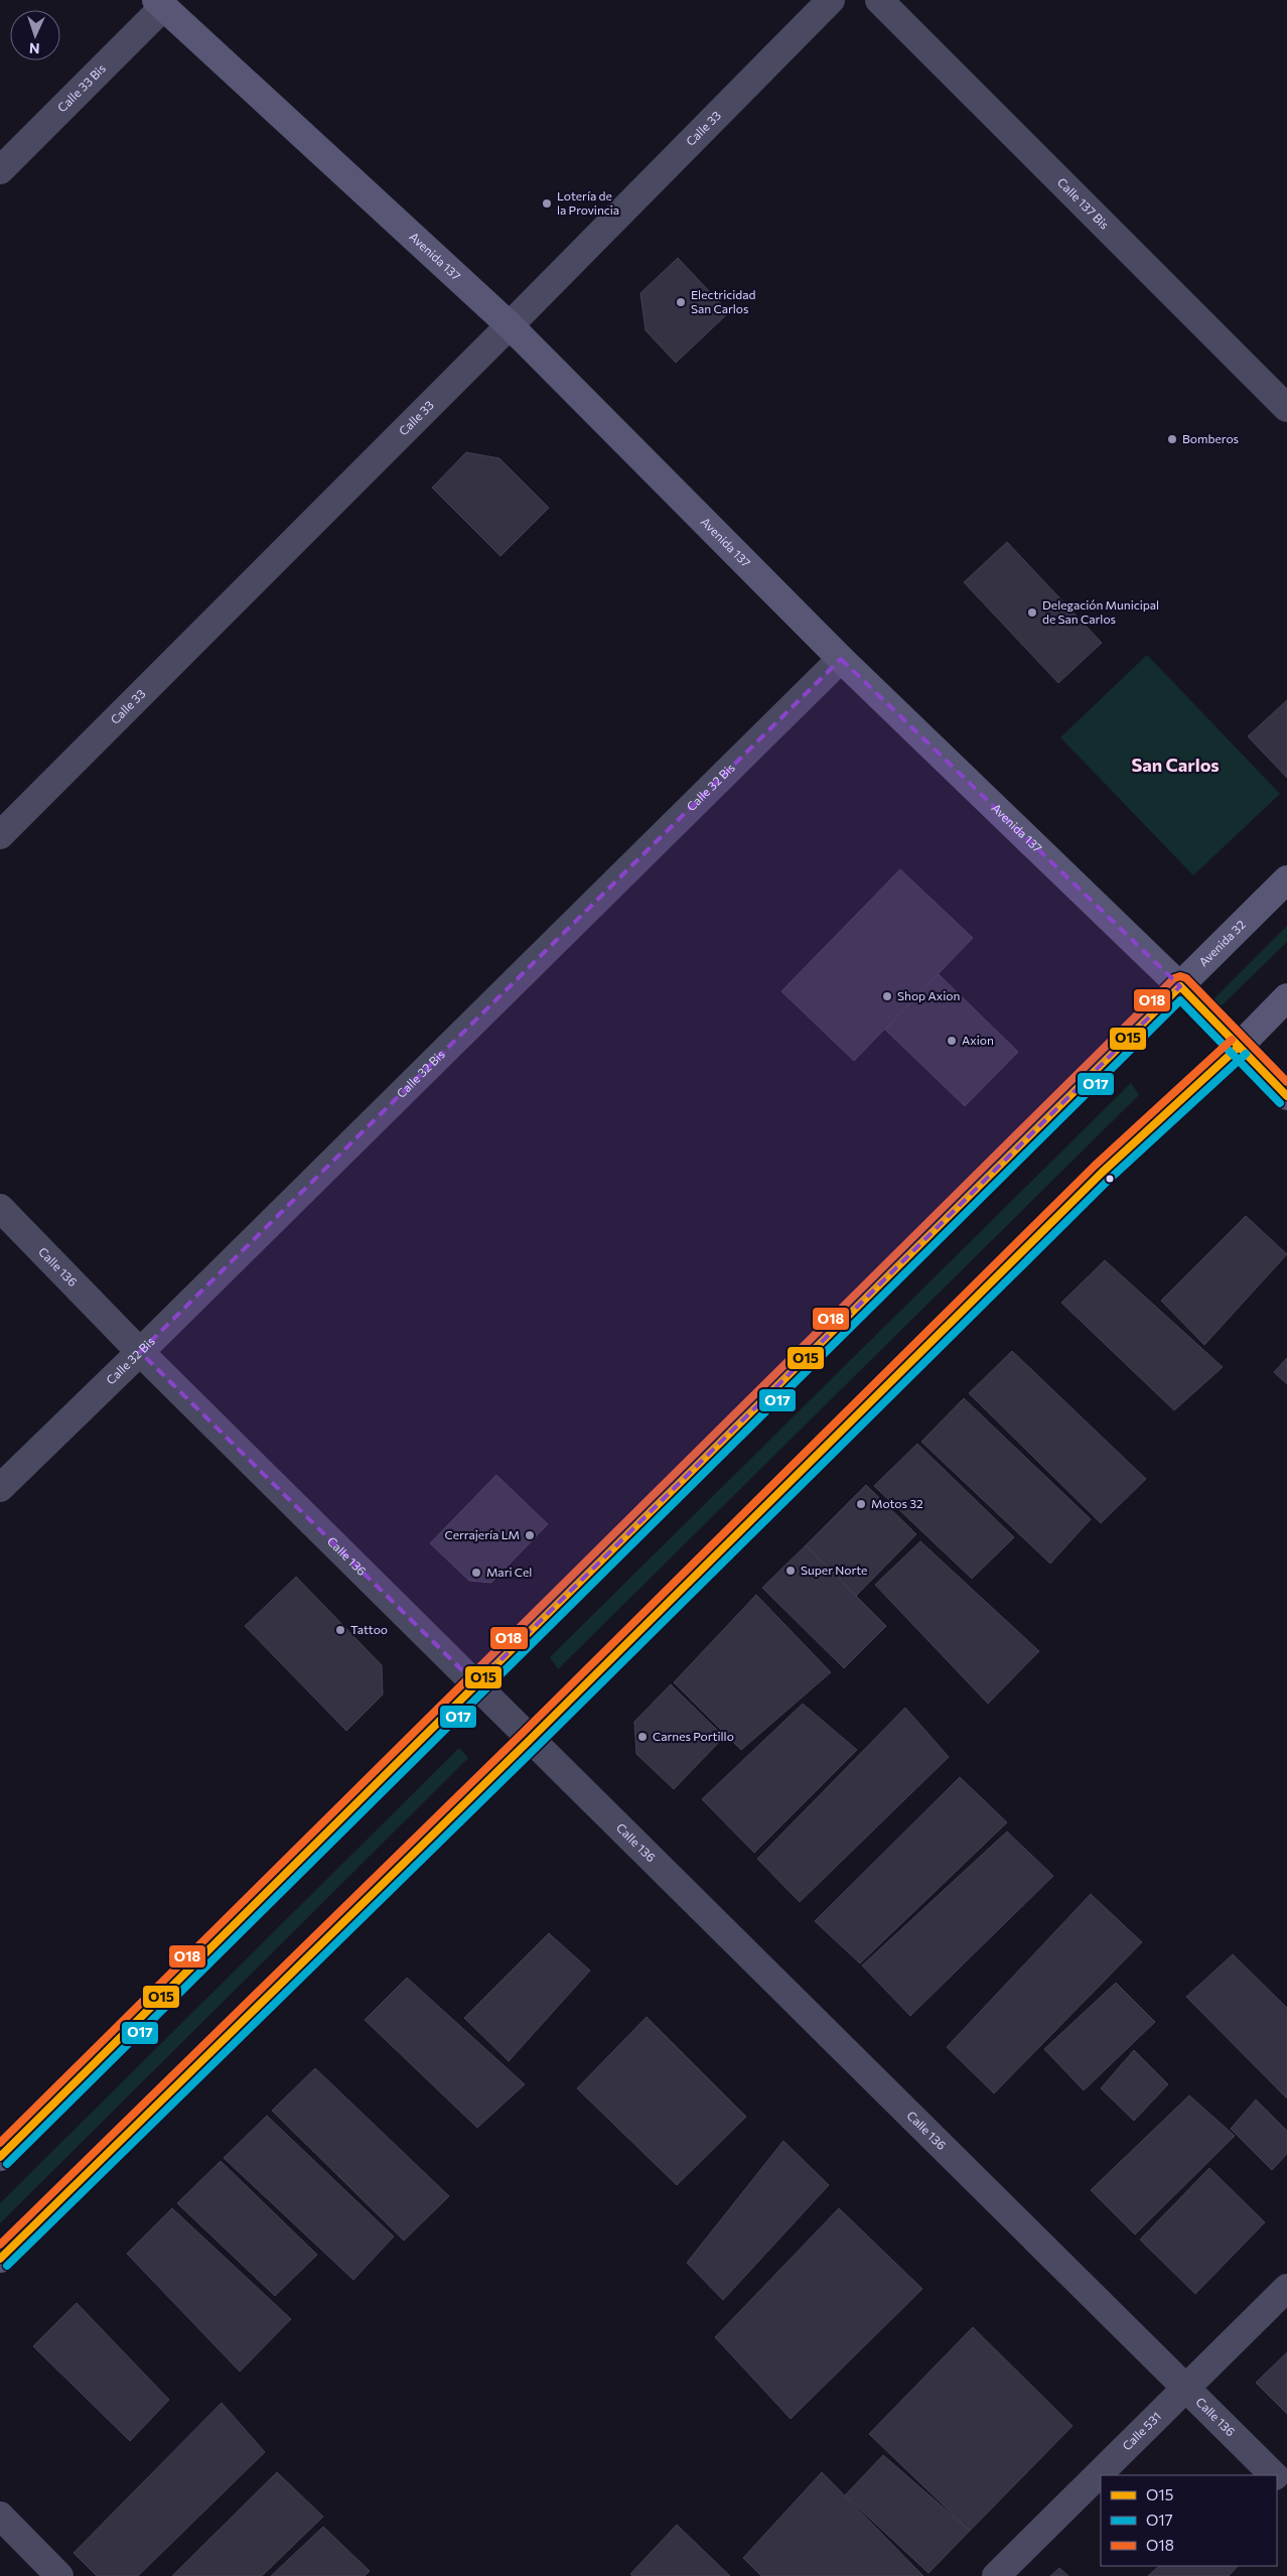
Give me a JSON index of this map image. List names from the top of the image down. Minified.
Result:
{"streets":{"main road":["Avenida 137","Avenida 32"],"street":["Calle 33 Bis","Calle 33","Calle 137 Bis","Calle 32 Bis","Calle 136","Calle 531"]},"crossings":[["Calle 33 Bis","Avenida 137"],["Calle 33","Avenida 137"],["Avenida 137","Calle 32 Bis"],["Avenida 137","Avenida 32"],["Calle 32 Bis","Calle 136"],["Avenida 32","Calle 136"],["Calle 136","Calle 531"]],"districts":["San Carlos"],"places":["Lotería de la Provincia","Electricidad San Carlos","Bomberos","Delegación Municipal de San Carlos","Shop Axion","Axion","Motos 32","Cerrajería LM","Super Norte","Mari Cel","Tattoo","Carnes Portillo"],"lines":["transit line O18","transit line O15","transit line O17"],"legend":["O15","O17","O18"],"north":"bottom"}
